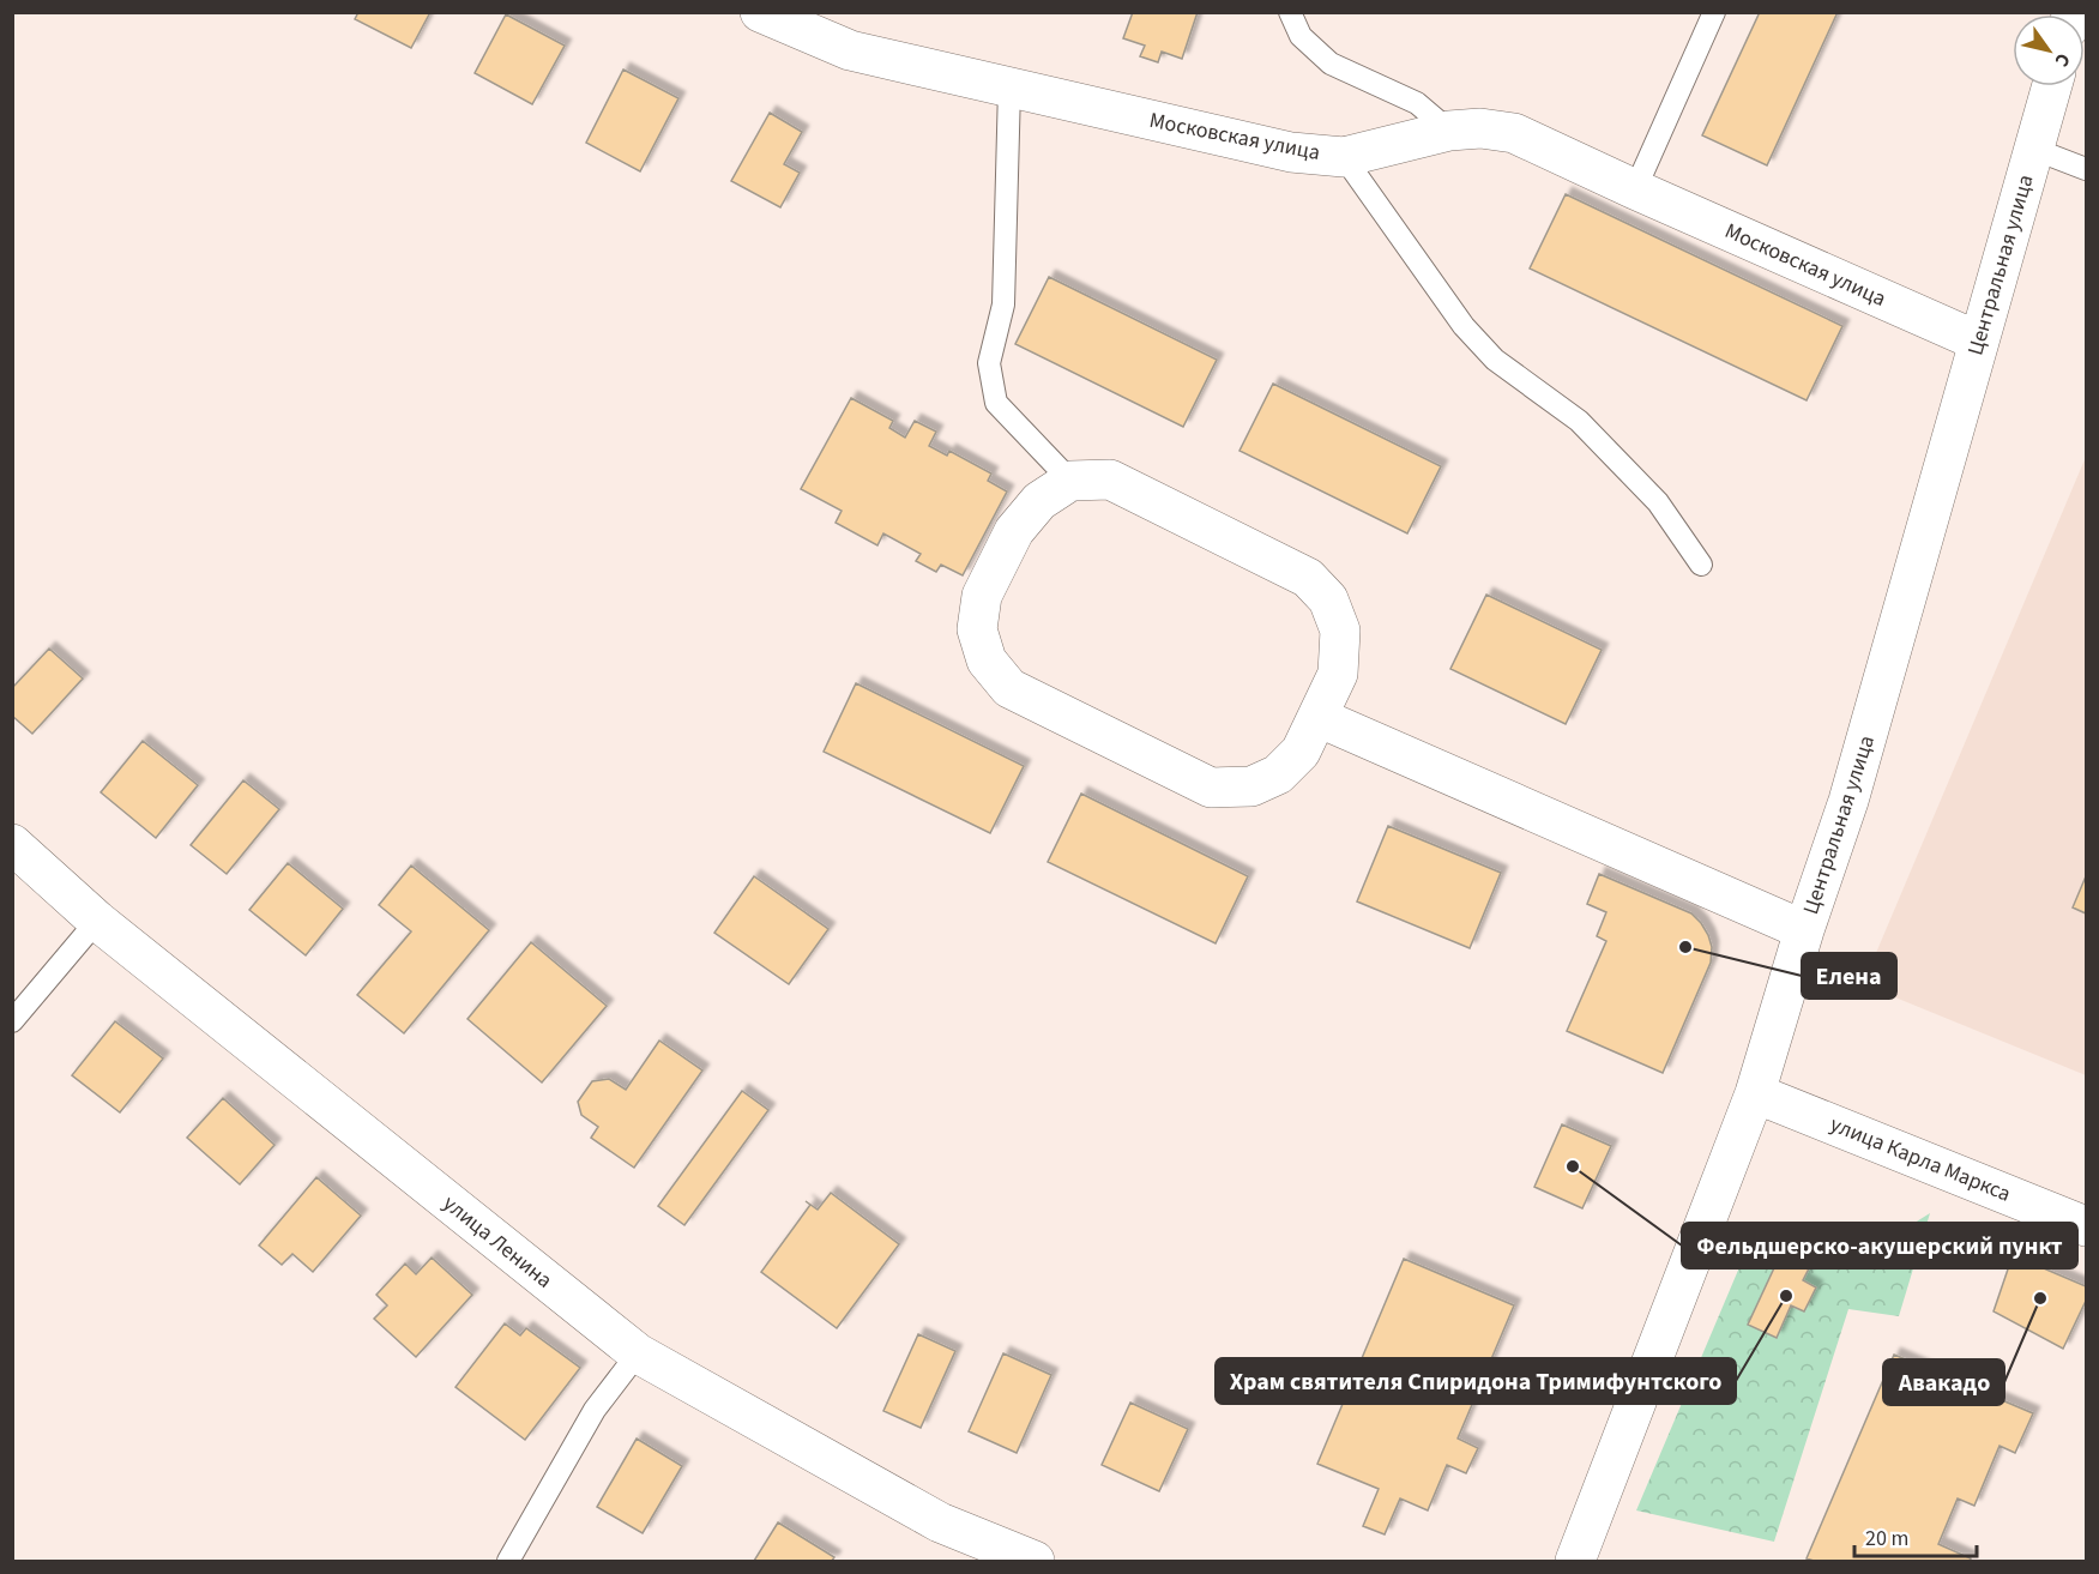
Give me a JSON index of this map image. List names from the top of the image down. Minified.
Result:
{"streets":{"street":["Московская улица","Центральная улица","улица Карла Маркса","улица Ленина"]},"crossings":[["Московская улица","Центральная улица"],["Центральная улица","улица Карла Маркса"]],"places":["Елена","Фельдшерско-акушерский пункт","Храм святителя Спиридона Тримифунтского","Авакадо"],"scale_bar":"20 m","north":"bottom right"}
